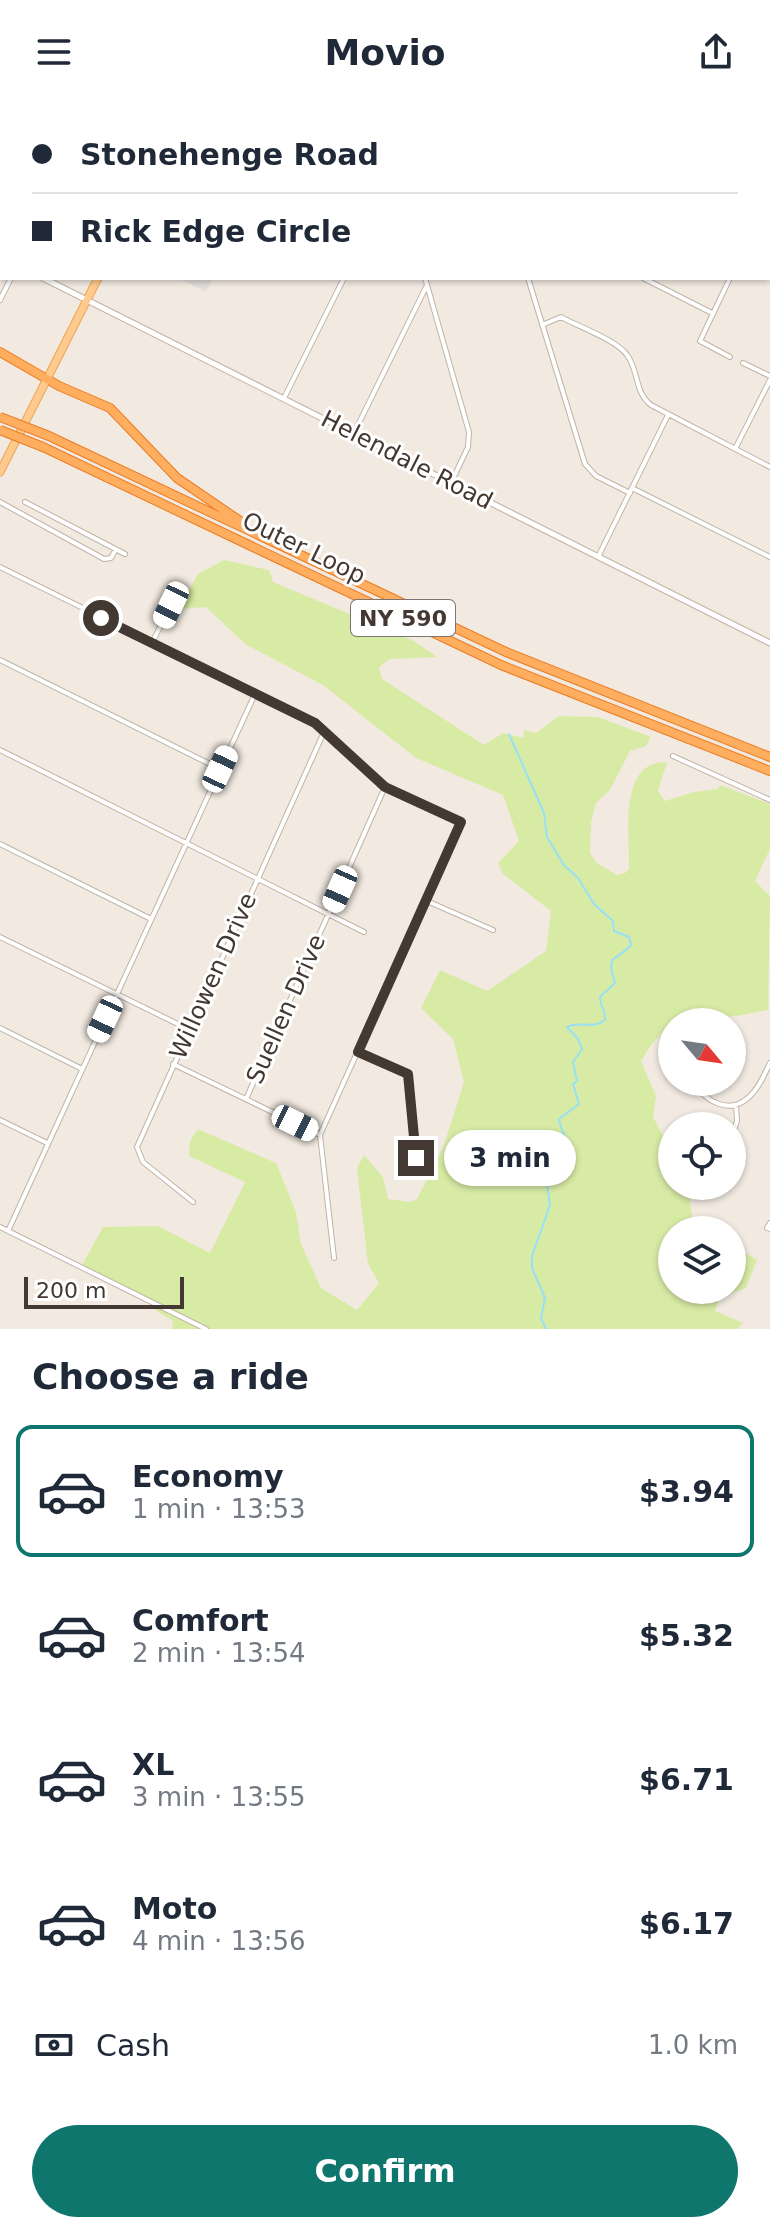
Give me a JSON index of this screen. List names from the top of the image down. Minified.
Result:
{"streets":{"highway":["Outer Loop","NY 590"],"street":["Helendale Road","Willowen Drive","Suellen Drive"]},"scale_bar":"200 m","north":"bottom right","page":{"header":"Movio","banner":["Stonehenge Road","Rick Edge Circle"],"bubble":"3 min","scale":"200 m","heading":"Choose a ride","list":[{"name":"Economy","note":"1 min · 13:53","value":"$3.94"},{"name":"Comfort","note":"2 min · 13:54","value":"$5.32"},{"name":"XL","note":"3 min · 13:55","value":"$6.71"},{"name":"Moto","note":"4 min · 13:56","value":"$6.17"}],"pay":["Cash","1.0 km"],"buttons":"Confirm"}}
